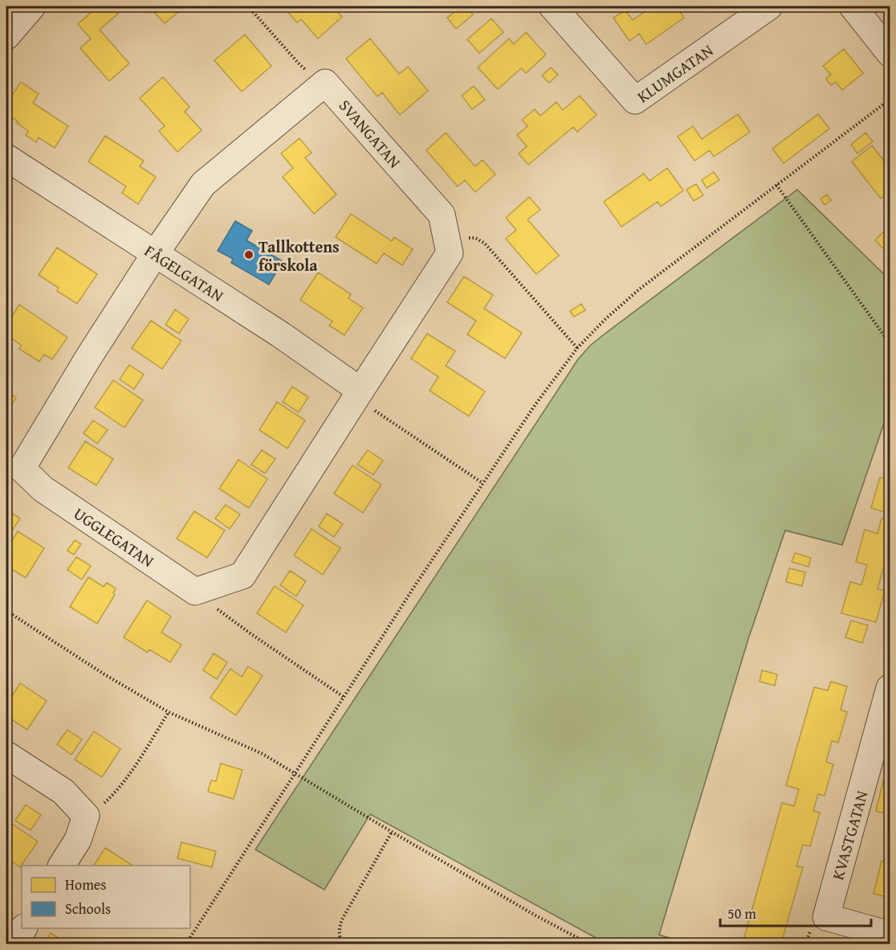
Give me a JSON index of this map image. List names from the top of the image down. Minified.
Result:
{"streets":{"street":["KLUMGATAN","SVANGATAN","FÅGELGATAN","UGGLEGATAN","KVASTGATAN"]},"crossings":[["SVANGATAN","FÅGELGATAN"],["FÅGELGATAN","UGGLEGATAN"]],"places":["Tallkottens förskola"],"legend":["Homes","Schools"],"scale_bar":"50 m"}
